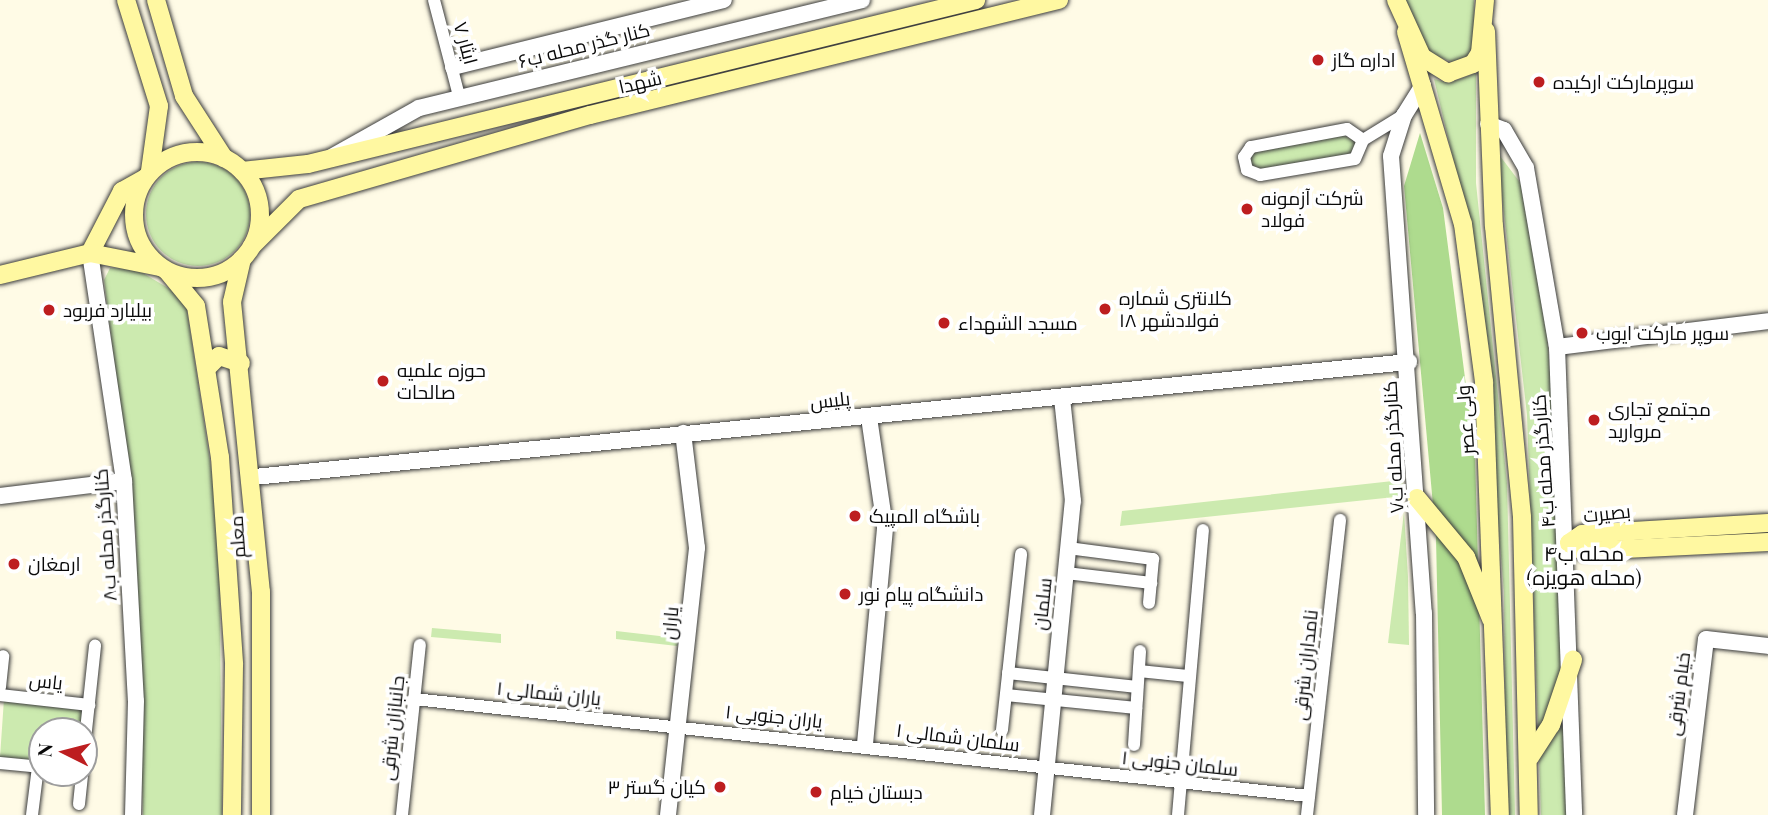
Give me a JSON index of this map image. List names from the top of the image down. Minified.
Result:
{"streets":{"main road":["شهدا","ولی عصر","بصیرت","معلم"],"street":["ایثار ۷","کنار گذر محله ب۶","پلیس","کنارگذر محله ب۷","کنارگذر محله ب۴","کنارگذر محله ب۸","سلمان","یاران","نامداران شرقی","یاس","یاران شمالی ۱","خیام شرقی","یاران جنوبی ۱","جانبازان شرقی","سلمان شمالی ۱","سلمان جنوبی ۱"]},"crossings":[["ایثار ۷","کنار گذر محله ب۶"],["کنار گذر محله ب۶","شهدا"],["شهدا","معلم"],["پلیس","کنارگذر محله ب۷"],["پلیس","معلم"],["پلیس","سلمان"],["پلیس","یاران"],["ولی عصر","کنارگذر محله ب۷"],["کنارگذر محله ب۴","بصیرت"],["سلمان","سلمان شمالی ۱"],["سلمان","سلمان جنوبی ۱"],["یاران","یاران شمالی ۱"],["یاران","یاران جنوبی ۱"],["نامداران شرقی","سلمان جنوبی ۱"],["یاران شمالی ۱","یاران جنوبی ۱"],["یاران شمالی ۱","جانبازان شرقی"],["یاران جنوبی ۱","سلمان شمالی ۱"],["سلمان شمالی ۱","سلمان جنوبی ۱"]],"districts":["محله ب۴ (محله هویزه)"],"places":["اداره گاز","سوپرمارکت ارکیده","شرکت آزمونه فولاد","کلانتری شماره ۱۸ فولادشهر","بیلیارد فربود","مسجد الشهداء","سوپر مارکت ایوب","حوزه علمیه صالحات","مجتمع تجاری مروارید","باشگاه المپیک","ارمغان","دانشگاه پیام نور","کیان گستر ۳","دبستان خیام"],"north":"left"}
